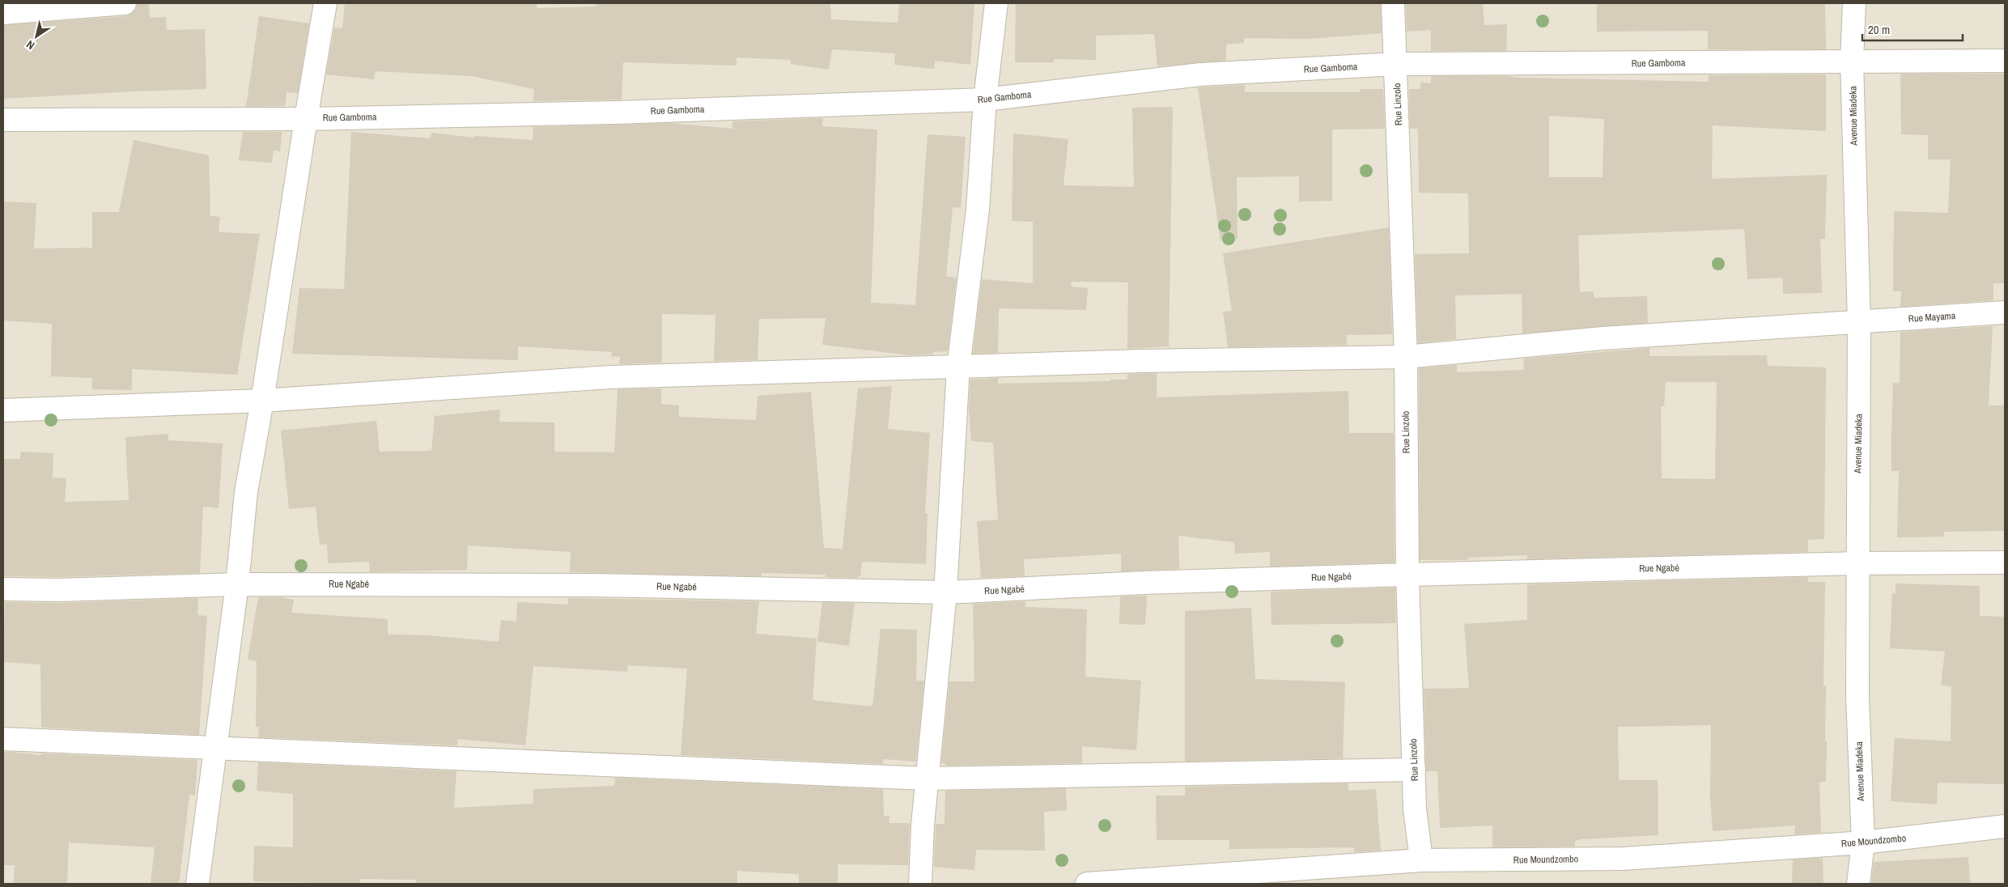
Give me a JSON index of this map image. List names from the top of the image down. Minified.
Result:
{"streets":{"street":["Rue Gamboma","Rue Linzolo","Avenue Miadeka","Rue Mayama","Rue Ngabé","Rue Moundzombo"]},"crossings":[["Rue Gamboma","Rue Linzolo"],["Rue Gamboma","Avenue Miadeka"],["Rue Linzolo","Rue Mayama"],["Rue Linzolo","Rue Ngabé"],["Rue Linzolo","Rue Moundzombo"],["Avenue Miadeka","Rue Mayama"],["Avenue Miadeka","Rue Ngabé"],["Avenue Miadeka","Rue Moundzombo"]],"scale_bar":"20 m","north":"bottom left"}
